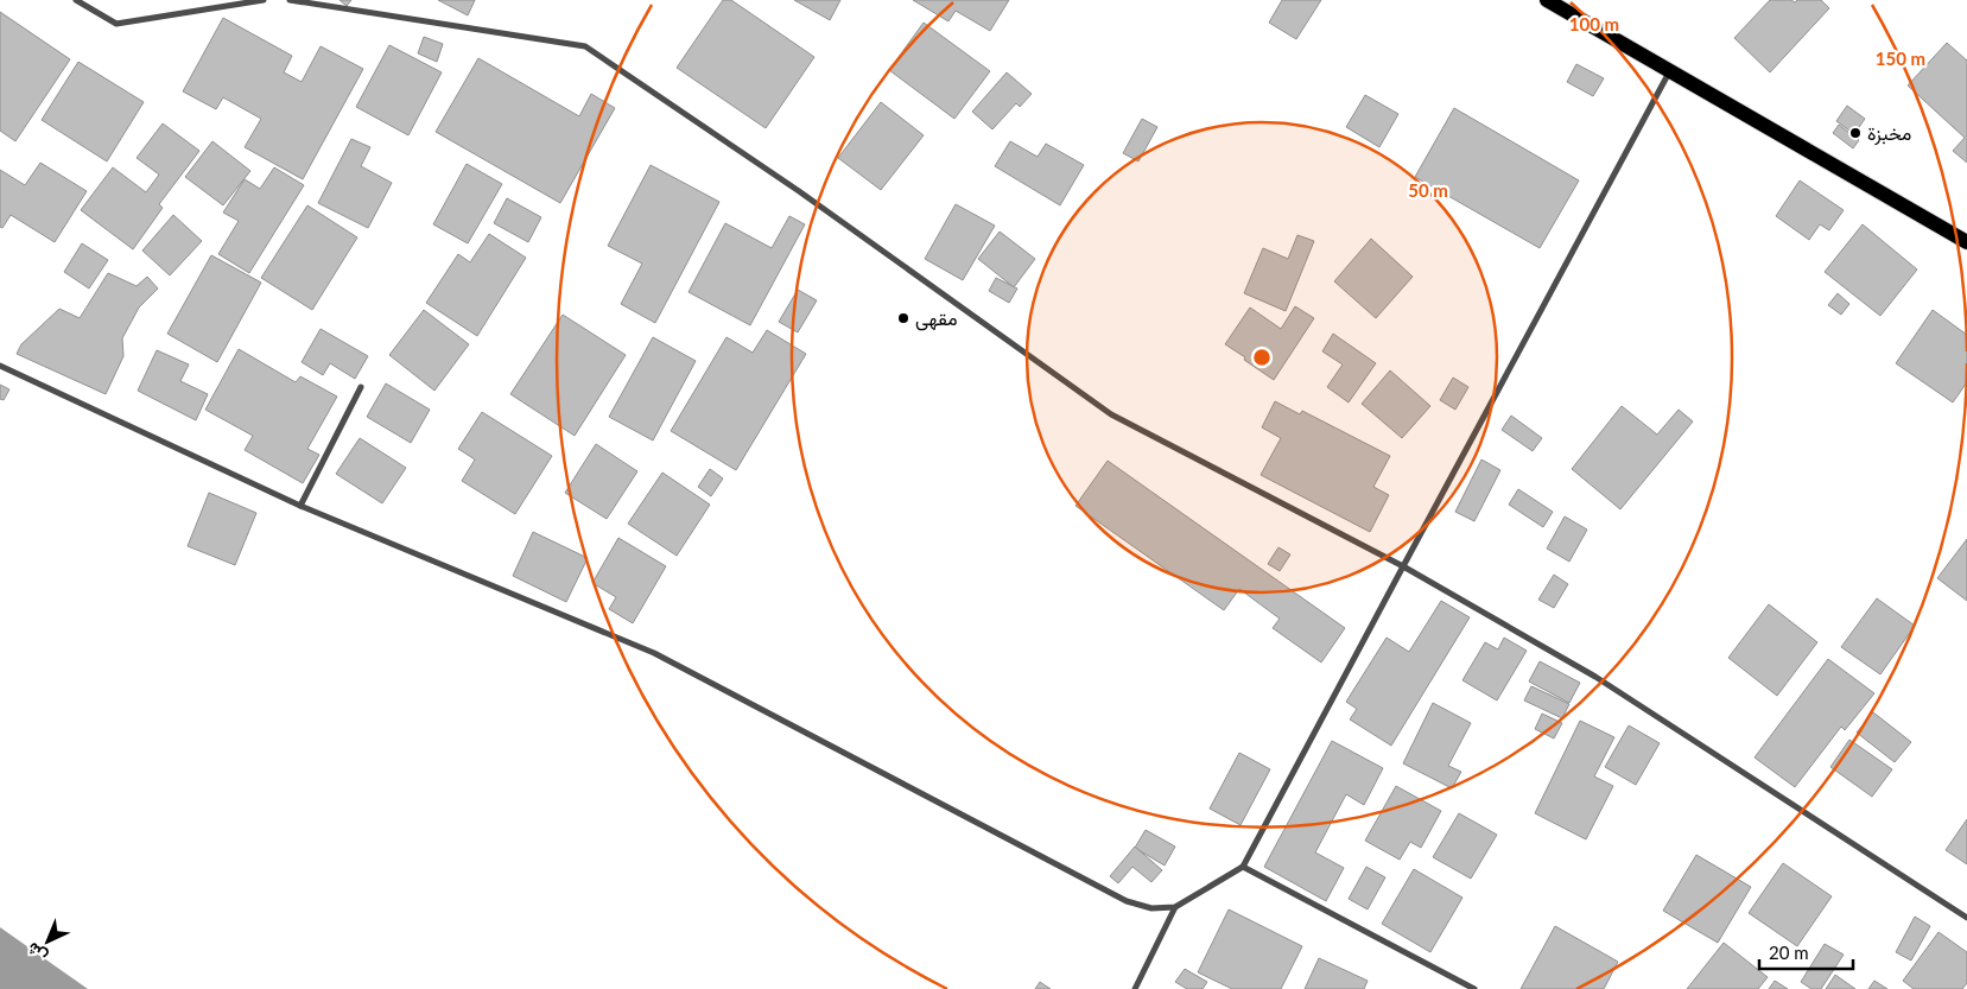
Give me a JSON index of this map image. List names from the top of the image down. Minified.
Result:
{"places":["مخبزة","مقهى"],"scale_bar":"20 m","north":"bottom left","rings":["100 m","150 m","50 m"]}
